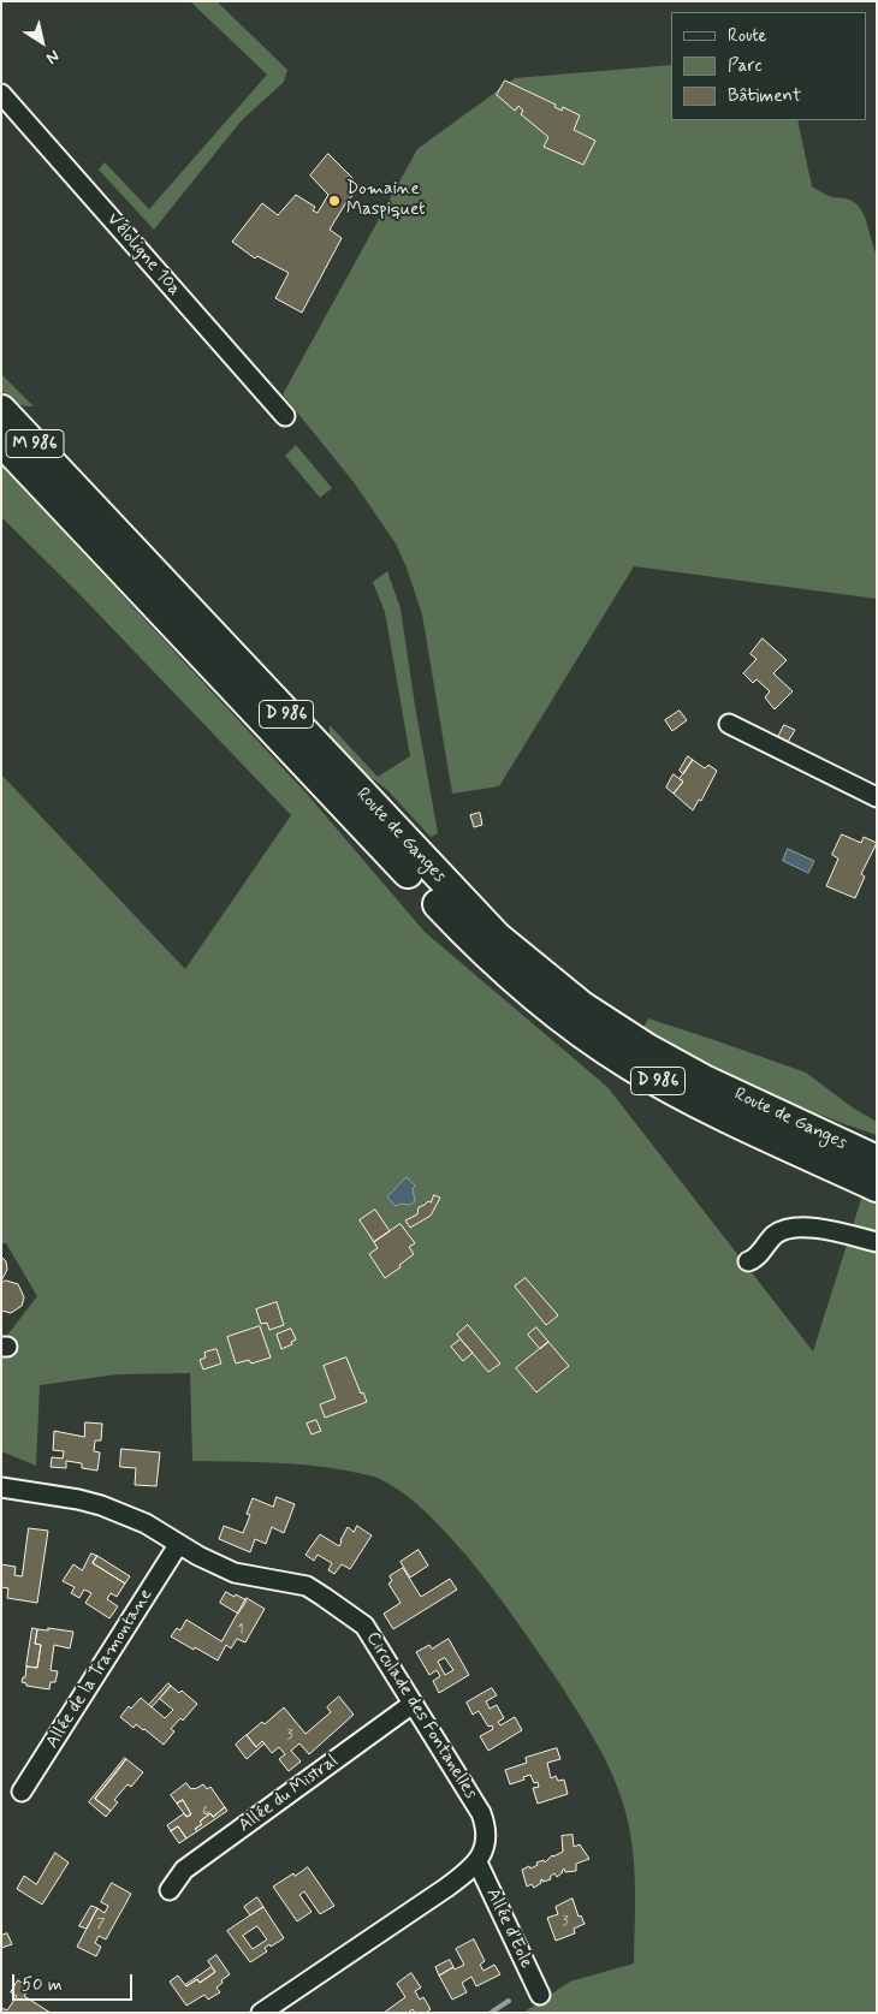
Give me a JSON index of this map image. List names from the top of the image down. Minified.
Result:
{"streets":{"main road":["M 986","D 986","Route de Ganges"],"street":["Véloligne 10a","Allée de la Tramontane","Circulade des Fontanelles","Allée du Mistral","Allée d'Eole"]},"crossings":[["M 986","Route de Ganges"],["Allée de la Tramontane","Circulade des Fontanelles"],["Circulade des Fontanelles","Allée du Mistral"],["Circulade des Fontanelles","Allée d'Eole"]],"places":["Domaine Maspiquet"],"house_numbers":["1","3","6","3","7"],"legend":["Route","Parc","Bâtiment"],"scale_bar":"50 m","north":"bottom right"}
